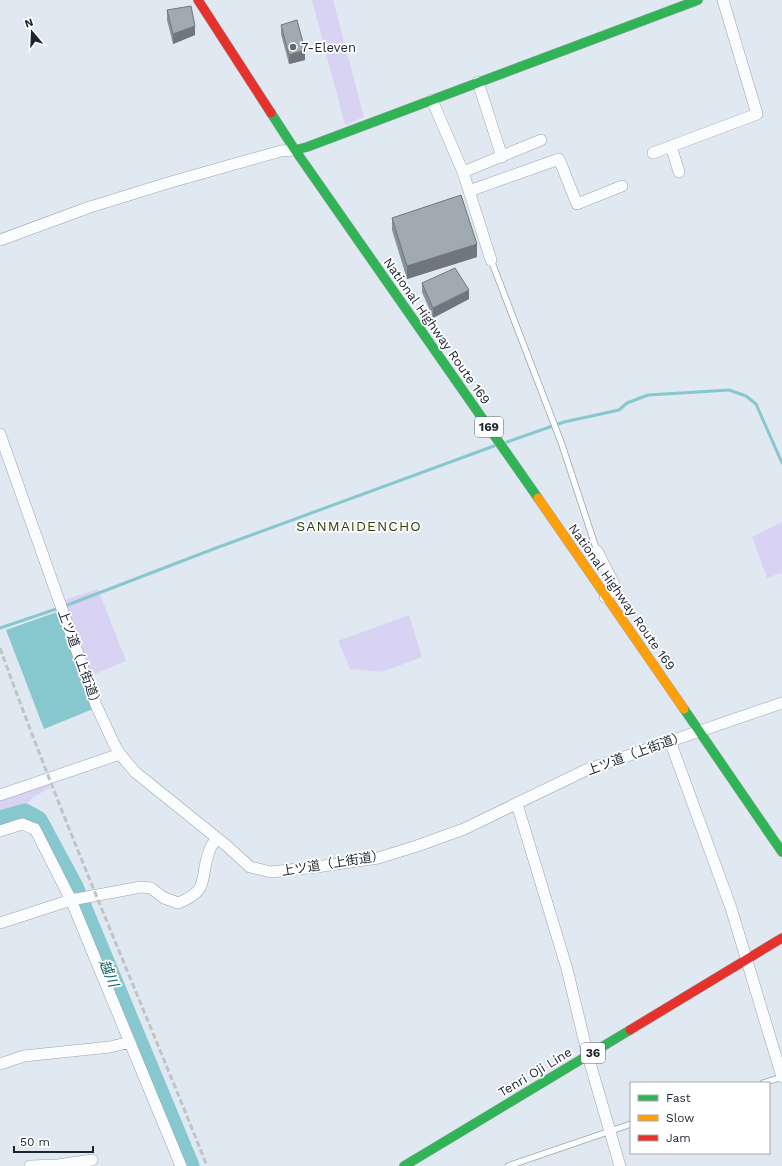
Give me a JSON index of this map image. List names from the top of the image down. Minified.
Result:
{"streets":{"main road":["National Highway Route 169","169","36","Tenri Oji Line"],"street":["上ツ道（上街道）"]},"crossings":[["National Highway Route 169","上ツ道（上街道）"]],"districts":["SANMAIDENCHO"],"water":["越川"],"places":["7-Eleven"],"legend":["Fast","Slow","Jam"],"scale_bar":"50 m","north":"top"}
